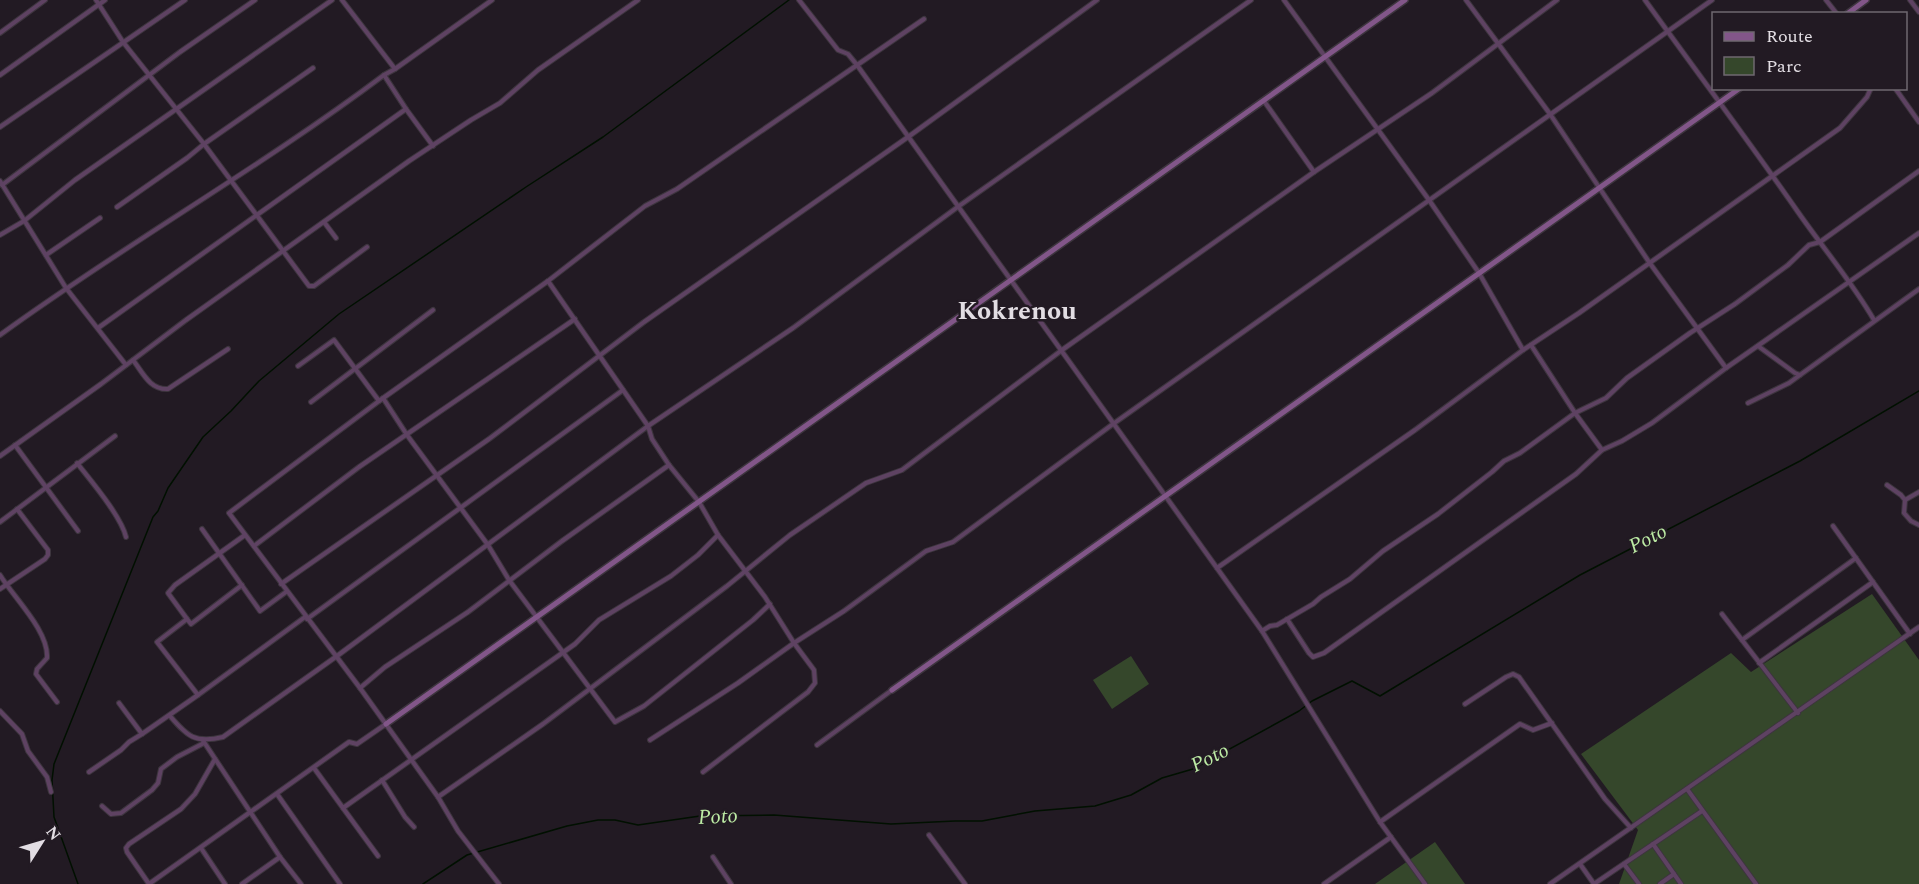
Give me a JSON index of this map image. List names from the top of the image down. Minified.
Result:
{"districts":["Kokrenou"],"water":["Poto"],"legend":["Route","Parc"],"north":"top right"}
